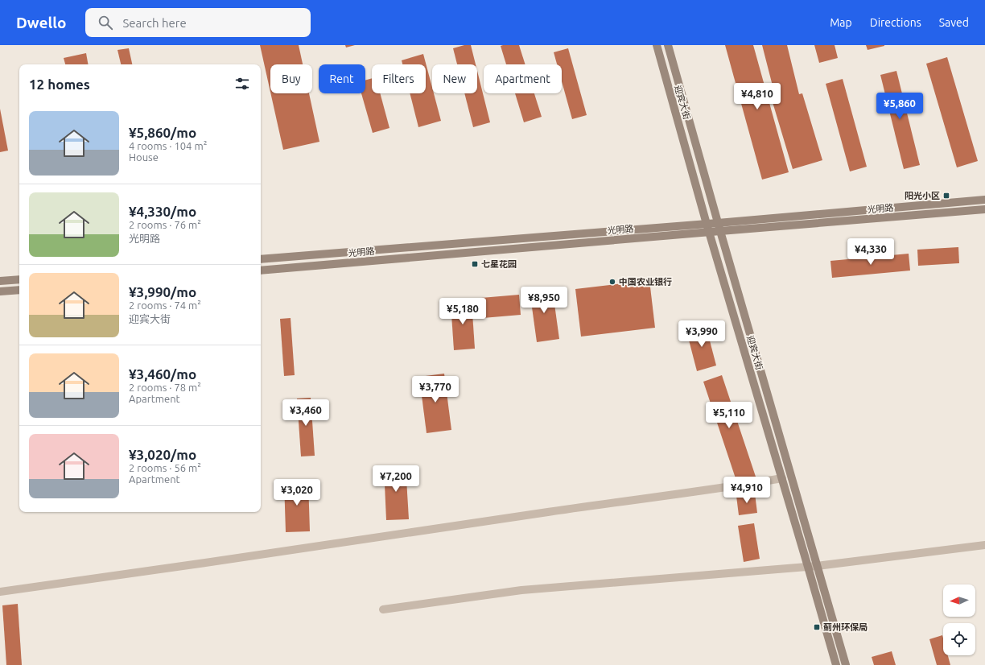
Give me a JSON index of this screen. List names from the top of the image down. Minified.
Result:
{"streets":{"street":["迎宾大街","光明路"]},"crossings":[["迎宾大街","光明路"]],"places":{"transit":["阳光小区","七星花园","蓟州环保局"],"other":["中国农业银行"]},"north":"left","page":{"header":"Dwello","search":"Search here","nav":["Map","Directions","Saved"],"chip":["Buy","Rent","Filters","New","Apartment"],"heading":"12 homes","price":["¥4,810","¥5,860","¥4,330","¥8,950","¥5,180","¥3,990","¥3,770","¥3,460","¥5,110","¥7,200","¥4,910","¥3,020"],"list":[{"name":"¥5,860/mo","note":"4 rooms · 104 m² · House"},{"name":"¥4,330/mo","note":"2 rooms · 76 m² · 光明路"},{"name":"¥3,990/mo","note":"2 rooms · 74 m² · 迎宾大街"},{"name":"¥3,460/mo","note":"2 rooms · 78 m² · Apartment"},{"name":"¥3,020/mo","note":"2 rooms · 56 m² · Apartment"}]}}
